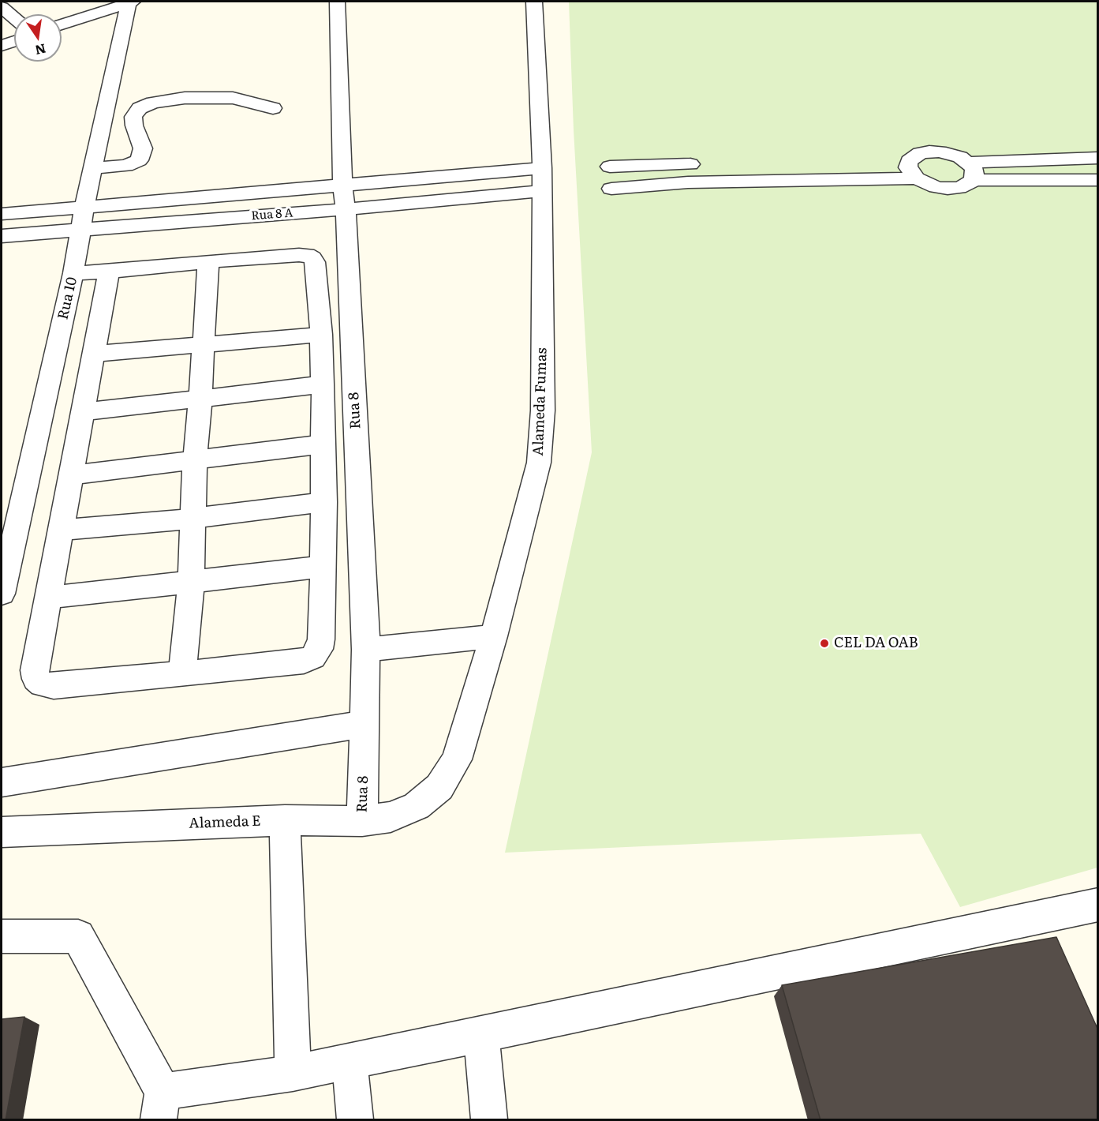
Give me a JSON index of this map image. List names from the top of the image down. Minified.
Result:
{"streets":{"street":["Rua 8 A","Rua 10","Alameda Fumas","Rua 8","Alameda E"]},"crossings":[["Rua 8 A","Rua 10"],["Rua 8 A","Alameda Fumas"],["Rua 8 A","Rua 8"],["Alameda Fumas","Alameda E"],["Rua 8","Alameda E"]],"places":["CEL DA OAB"],"north":"bottom"}
